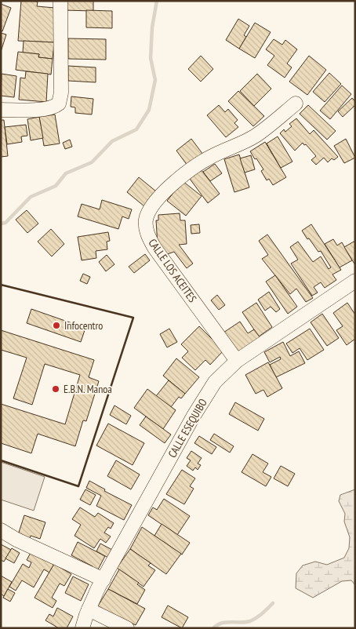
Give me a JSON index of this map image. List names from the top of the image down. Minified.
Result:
{"streets":{"street":["CALLE LOS ACEITES","CALLE ESEQUIBO"]},"crossings":[["CALLE LOS ACEITES","CALLE ESEQUIBO"]],"places":["Infocentro","E.B.N. Manoa"]}
